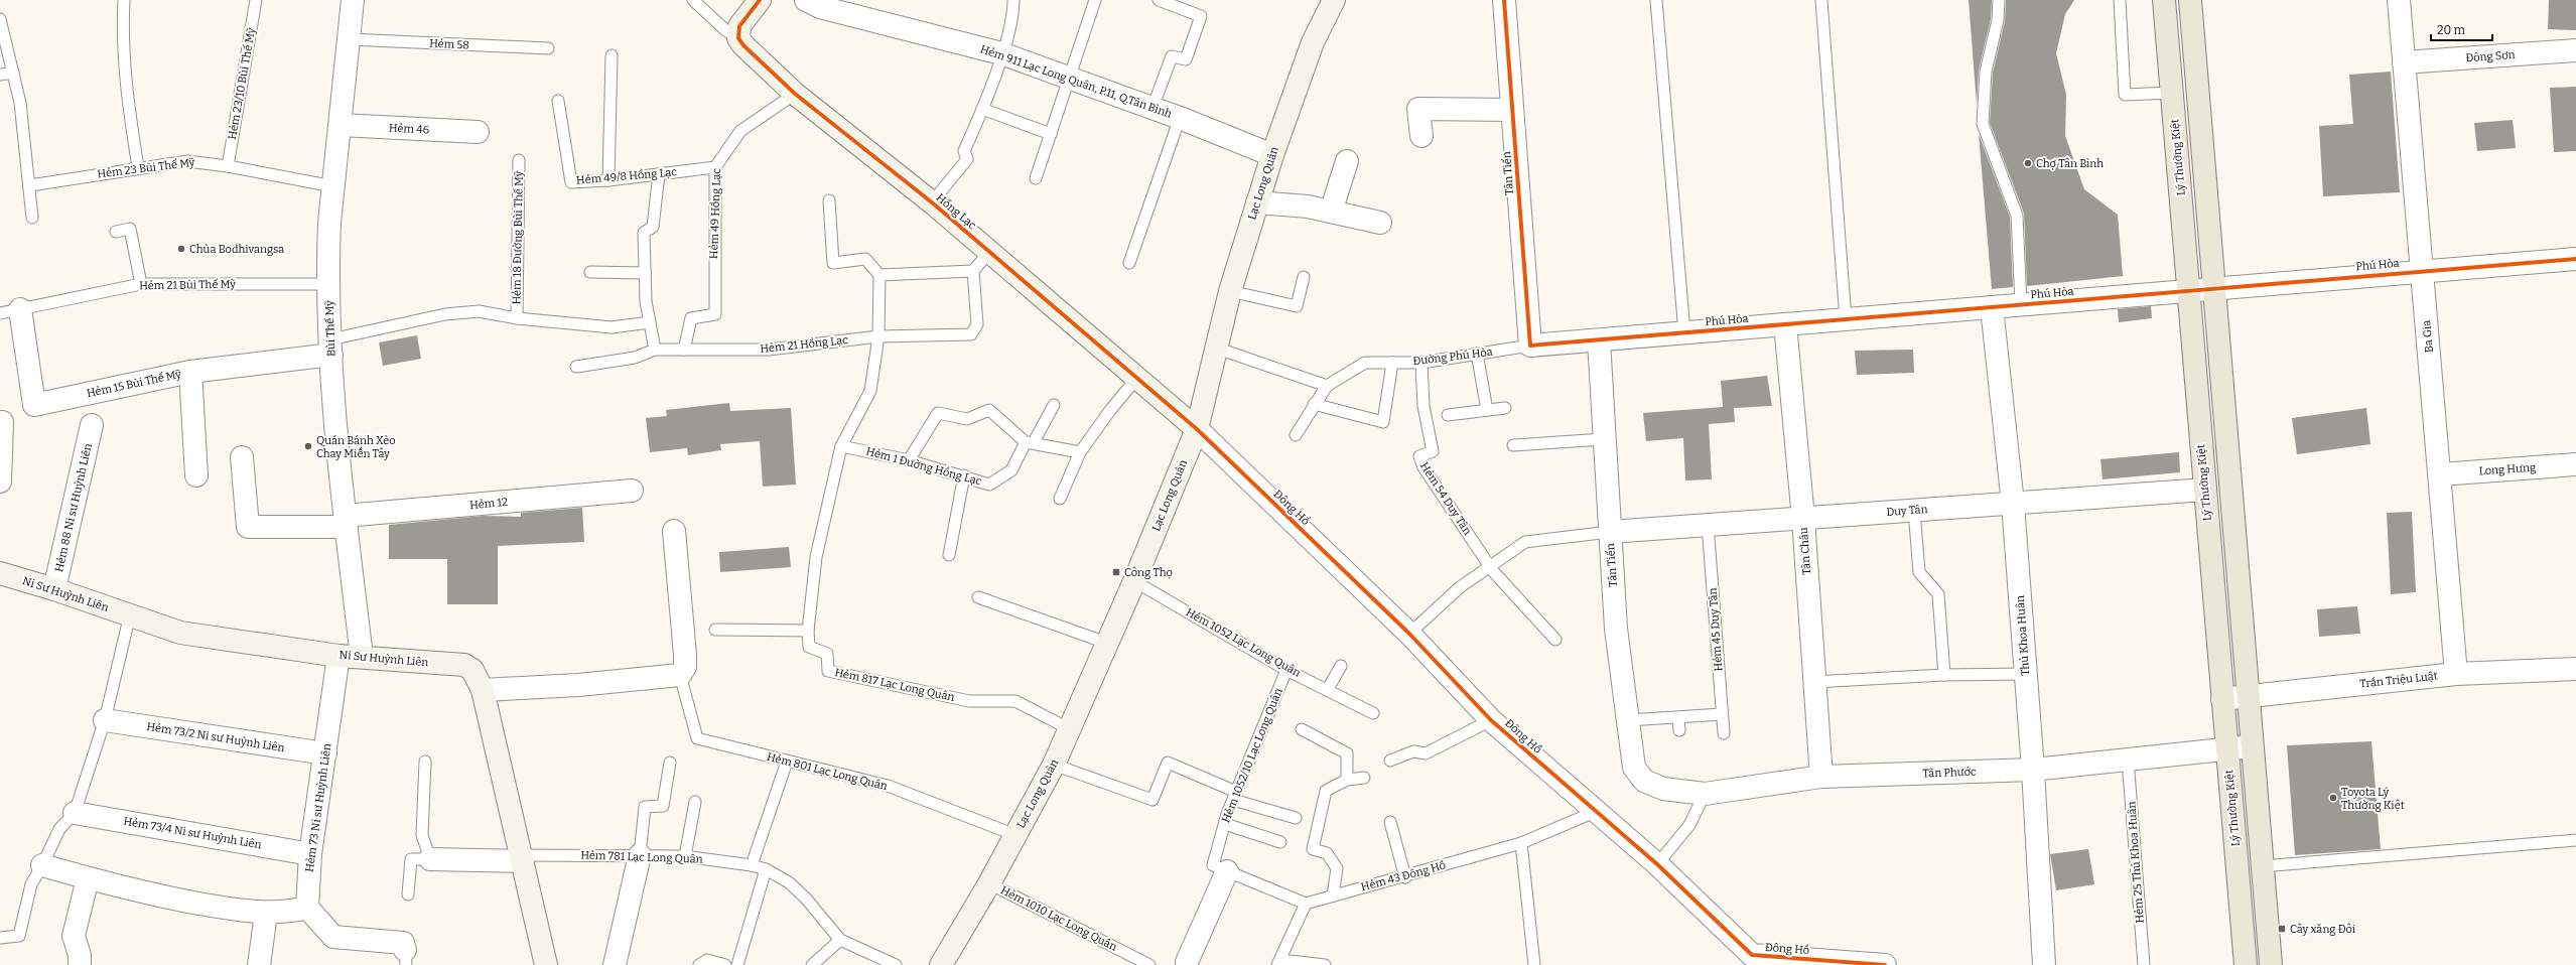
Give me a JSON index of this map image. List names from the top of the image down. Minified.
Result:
{"streets":{"main road":["Lý Thường Kiệt"],"street":["Đông Sơn","Hẻm 911 Lạc Long Quân, P.11, Q.Tân Bình","Hẻm 46","Tân Tiến","Lạc Long Quân","Hồng Lạc","Phú Hòa","Bùi Thế Mỹ","Ba Gia","Hẻm 15 Bùi Thế Mỹ","Long Hưng","Hẻm 12","Hẻm 88 Ni sư Huỳnh Liên","Đông Hồ","Duy Tân","Tân Châu","Ni Sư Huỳnh Liên","Thủ Khoa Huân","Trần Triệu Luật","Hẻm 73/2 Ni sư Huỳnh Liên","Tân Phước","Hẻm 73 Ni sư Huỳnh Liên","Hẻm 73/4 Ni sư Huỳnh Liên"],"lane":["Hẻm 58","Hẻm 23/10 Bùi Thế Mỹ","Hẻm 23 Bùi Thế Mỹ","Hẻm 49/8 Hồng Lạc","Hẻm 49 Hồng Lạc","Hẻm 18 Đường Bùi Thế Mỹ","Hẻm 21 Bùi Thế Mỹ","Hẻm 21 Hồng Lạc","Đường Phú Hòa","Hẻm 1 Đường Hồng Lạc","Hẻm 54 Duy Tân","Hẻm 45 Duy Tân","Hẻm 1052 Lạc Long Quân","Hẻm 817 Lạc Long Quân","Hẻm 1052/10 Lạc Long Quân","Hẻm 801 Lạc Long Quân","Hẻm 781 Lạc Long Quân","Hẻm 25 Thủ Khoa Huân","Hẻm 43 Đông Hồ","Hẻm 1010 Lạc Long Quân"]},"crossings":[["Hẻm 58","Bùi Thế Mỹ"],["Đông Sơn","Ba Gia"],["Hẻm 911 Lạc Long Quân, P.11, Q.Tân Bình","Lạc Long Quân"],["Hẻm 23/10 Bùi Thế Mỹ","Hẻm 23 Bùi Thế Mỹ"],["Hẻm 46","Bùi Thế Mỹ"],["Lý Thường Kiệt","Phú Hòa"],["Lý Thường Kiệt","Duy Tân"],["Lý Thường Kiệt","Trần Triệu Luật"],["Lý Thường Kiệt","Tân Phước"],["Hẻm 23 Bùi Thế Mỹ","Bùi Thế Mỹ"],["Tân Tiến","Phú Hòa"],["Tân Tiến","Đường Phú Hòa"],["Tân Tiến","Duy Tân"],["Tân Tiến","Tân Phước"],["Hẻm 49/8 Hồng Lạc","Hẻm 49 Hồng Lạc"],["Lạc Long Quân","Hồng Lạc"],["Lạc Long Quân","Đông Hồ"],["Lạc Long Quân","Hẻm 1052 Lạc Long Quân"],["Lạc Long Quân","Hẻm 817 Lạc Long Quân"],["Lạc Long Quân","Hẻm 801 Lạc Long Quân"],["Lạc Long Quân","Hẻm 1010 Lạc Long Quân"],["Hồng Lạc","Hẻm 49 Hồng Lạc"],["Hồng Lạc","Đông Hồ"],["Hẻm 49 Hồng Lạc","Hẻm 21 Hồng Lạc"],["Hẻm 18 Đường Bùi Thế Mỹ","Bùi Thế Mỹ"],["Hẻm 18 Đường Bùi Thế Mỹ","Hẻm 15 Bùi Thế Mỹ"],["Phú Hòa","Ba Gia"],["Phú Hòa","Đường Phú Hòa"],["Phú Hòa","Tân Châu"],["Phú Hòa","Thủ Khoa Huân"],["Hẻm 21 Bùi Thế Mỹ","Bùi Thế Mỹ"],["Hẻm 21 Bùi Thế Mỹ","Hẻm 15 Bùi Thế Mỹ"],["Bùi Thế Mỹ","Hẻm 15 Bùi Thế Mỹ"],["Bùi Thế Mỹ","Hẻm 12"],["Bùi Thế Mỹ","Ni Sư Huỳnh Liên"],["Ba Gia","Long Hưng"],["Ba Gia","Trần Triệu Luật"],["Hẻm 21 Hồng Lạc","Hẻm 817 Lạc Long Quân"],["Đường Phú Hòa","Hẻm 54 Duy Tân"],["Hẻm 1 Đường Hồng Lạc","Hẻm 817 Lạc Long Quân"],["Hẻm 88 Ni sư Huỳnh Liên","Ni Sư Huỳnh Liên"],["Đông Hồ","Hẻm 43 Đông Hồ"],["Duy Tân","Tân Châu"],["Duy Tân","Hẻm 45 Duy Tân"],["Duy Tân","Thủ Khoa Huân"],["Tân Châu","Tân Phước"],["Ni Sư Huỳnh Liên","Hẻm 73 Ni sư Huỳnh Liên"],["Ni Sư Huỳnh Liên","Hẻm 781 Lạc Long Quân"],["Thủ Khoa Huân","Tân Phước"],["Hẻm 1052 Lạc Long Quân","Hẻm 1052/10 Lạc Long Quân"],["Hẻm 73/2 Ni sư Huỳnh Liên","Hẻm 73 Ni sư Huỳnh Liên"],["Tân Phước","Hẻm 25 Thủ Khoa Huân"],["Hẻm 73 Ni sư Huỳnh Liên","Hẻm 73/4 Ni sư Huỳnh Liên"]],"places":{"other":["Chợ Tân Bình","Chùa Bodhivangsa","Quán Bánh Xèo Chay Miền Tây","Toyota Lý Thường Kiệt"],"transit":["Công Thọ","Cây xăng Đôi"]},"scale_bar":"20 m"}
